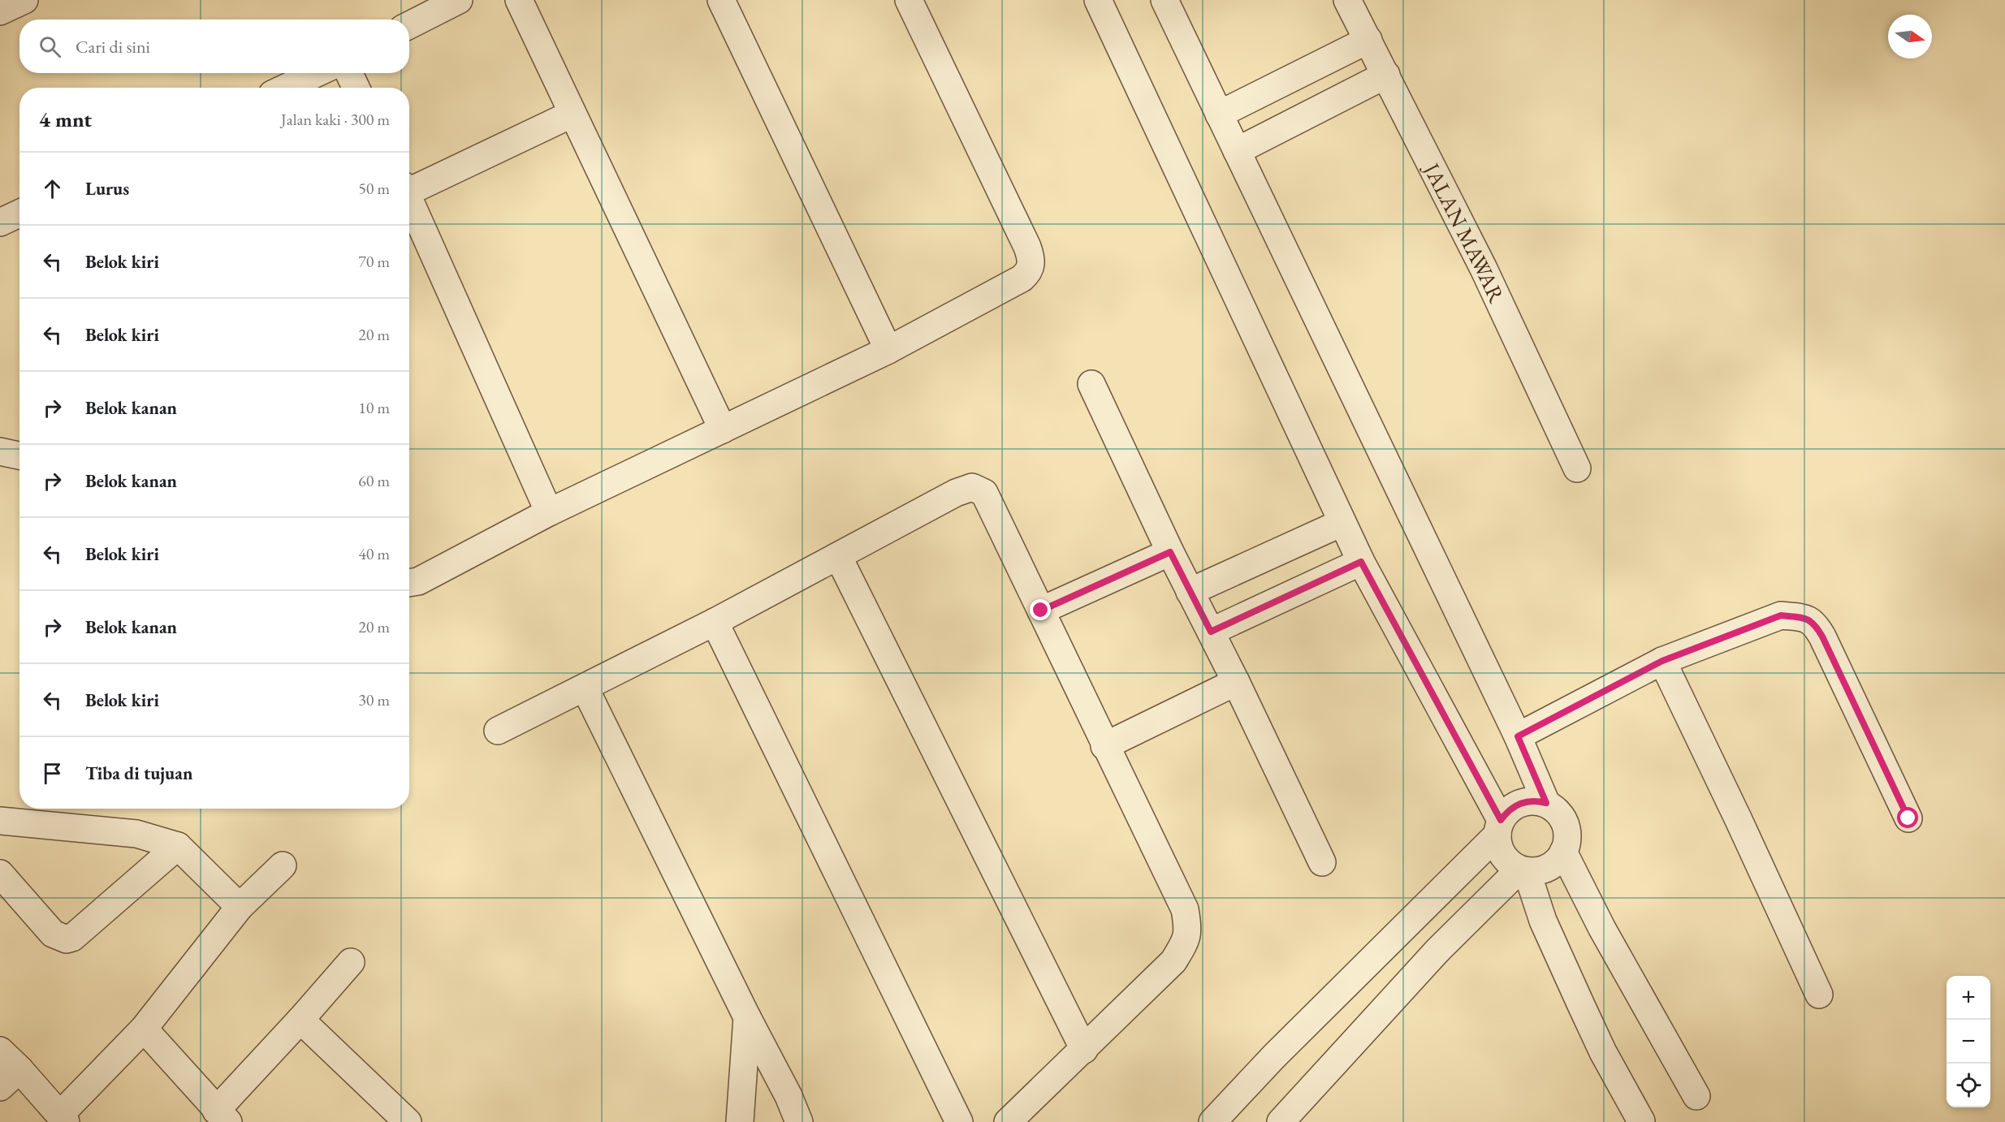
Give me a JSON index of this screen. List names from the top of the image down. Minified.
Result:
{"streets":{"street":["JALAN MAWAR"]},"north":"right","page":{"search":"Cari di sini","heading":["4 mnt","Jalan kaki · 300 m"],"list":[["Lurus","50 m"],["Belok kiri","70 m"],["Belok kiri","20 m"],["Belok kanan","10 m"],["Belok kanan","60 m"],["Belok kiri","40 m"],["Belok kanan","20 m"],["Belok kiri","30 m"],"Tiba di tujuan"],"map_buttons":["+","−"]}}
